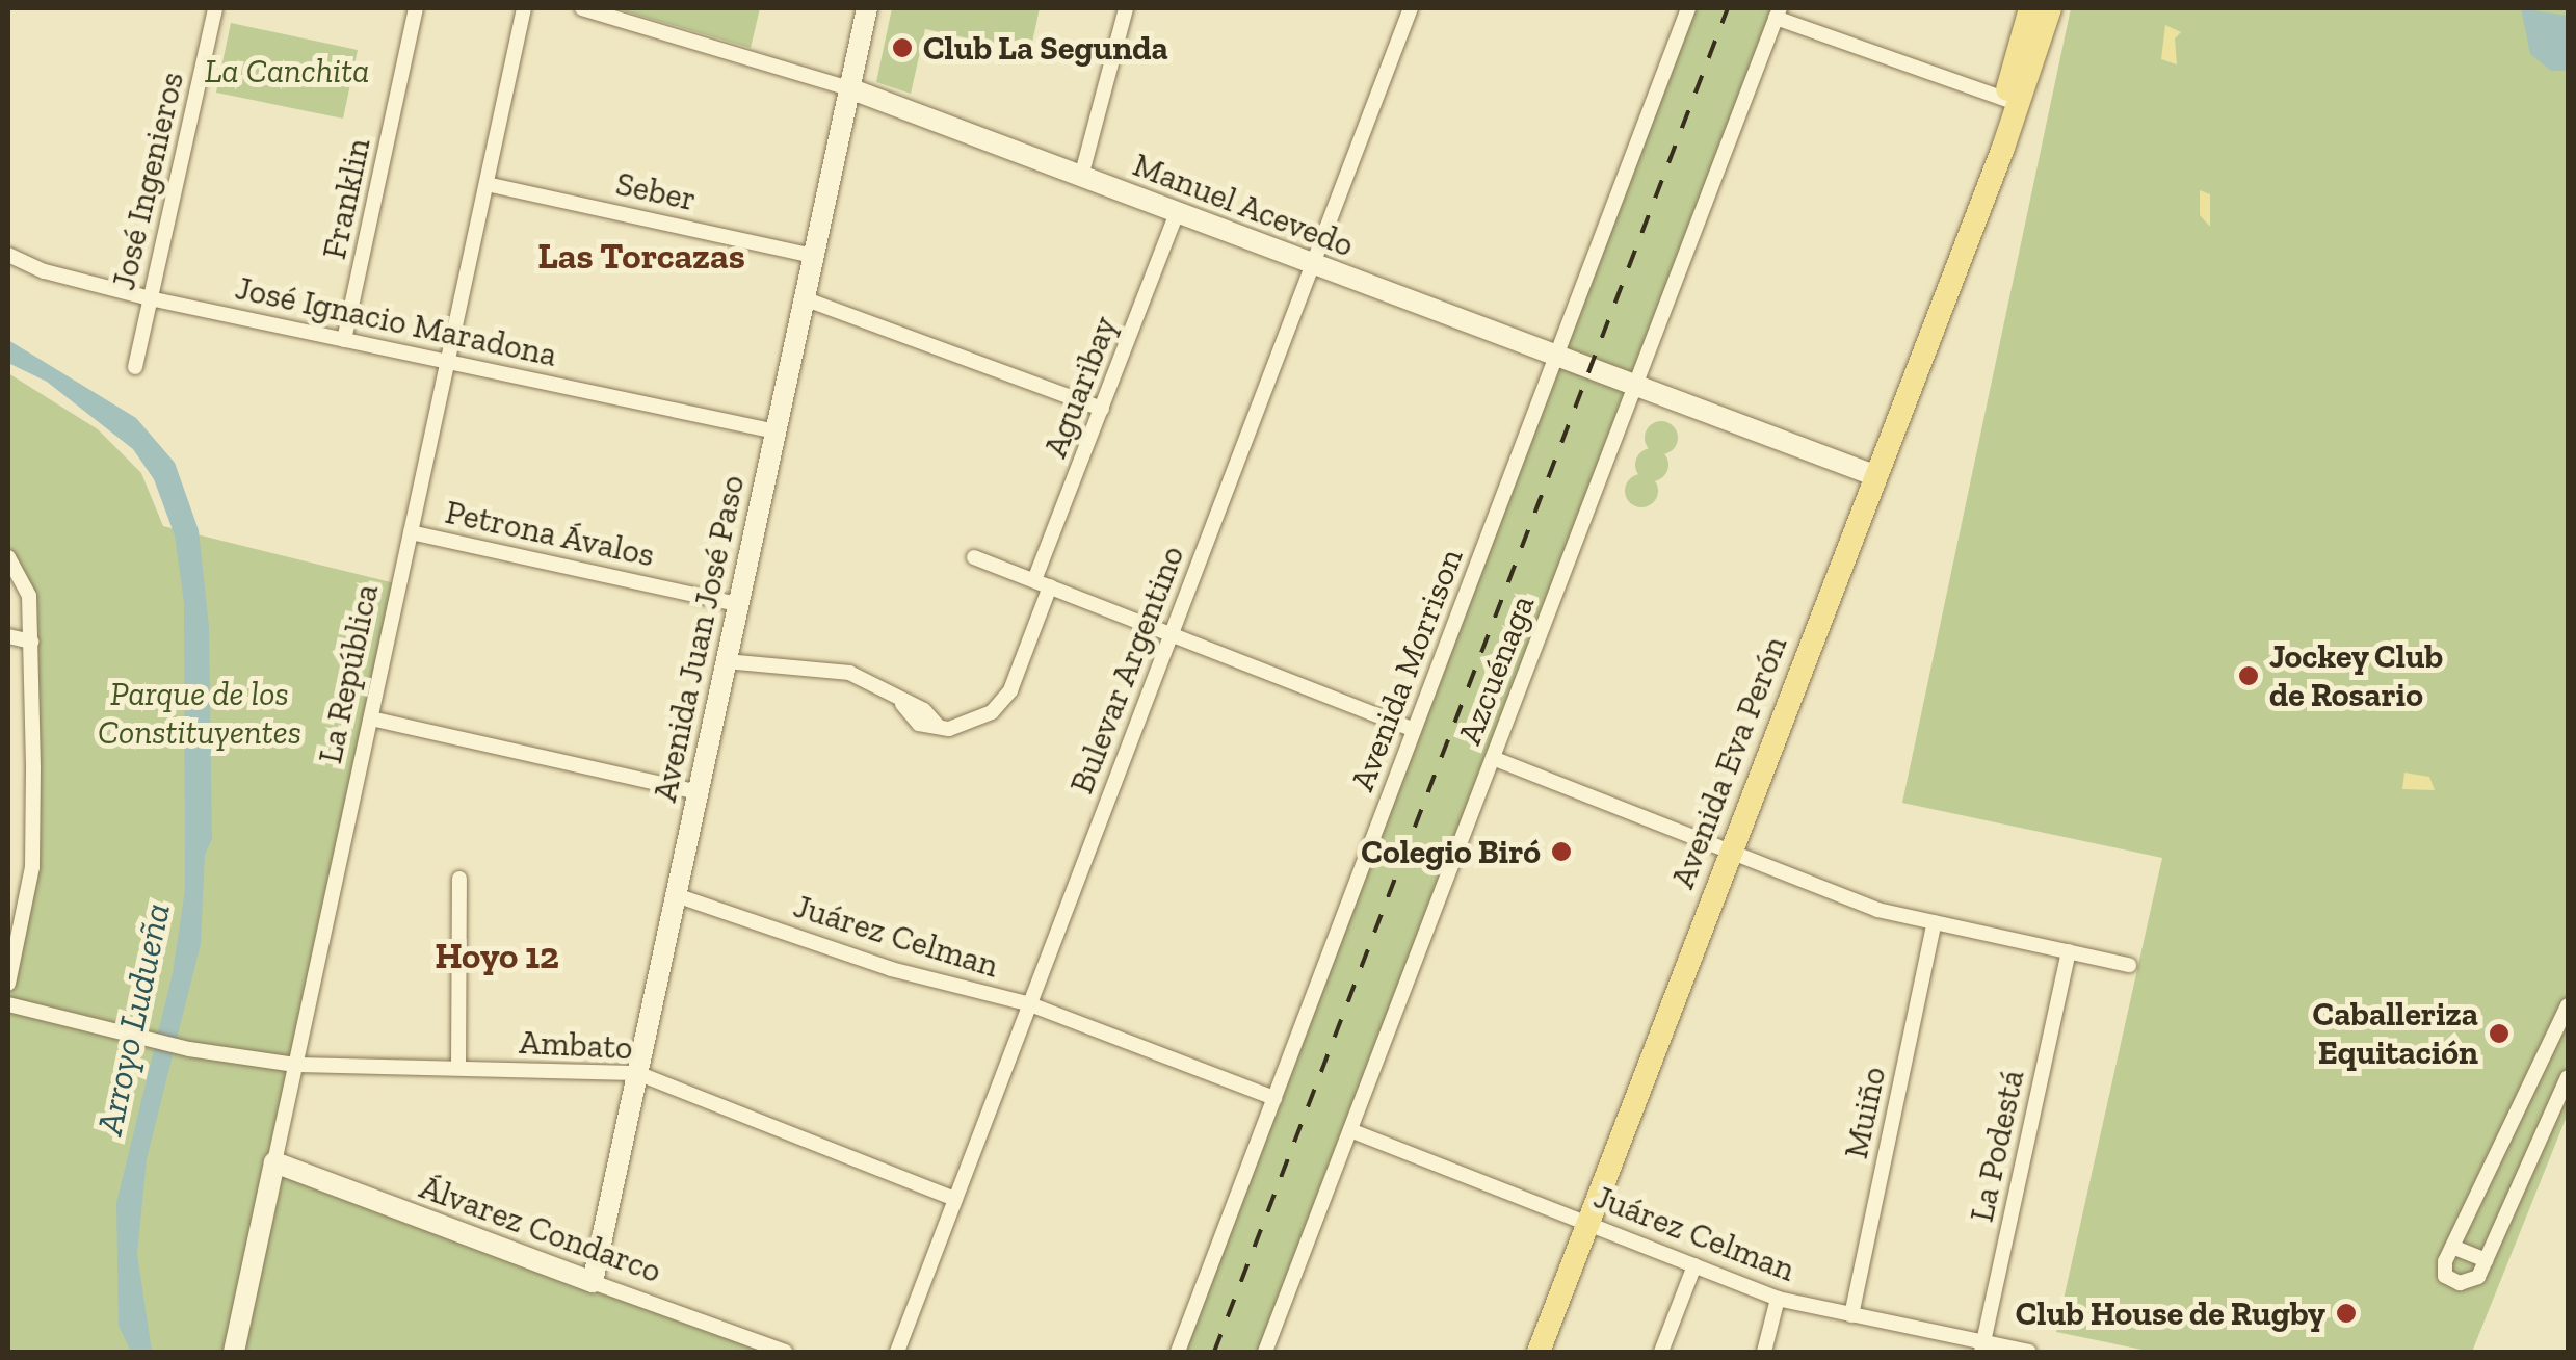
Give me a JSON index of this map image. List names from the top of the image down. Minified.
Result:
{"streets":{"main road":["Manuel Acevedo","Avenida Juan José Paso","La República","Avenida Eva Perón","Álvarez Condarco"],"street":["José Ingenieros","Seber","Franklin","José Ignacio Maradona","Aguaribay","Petrona Ávalos","Bulevar Argentino","Avenida Morrison","Azcuénaga","Juárez Celman","Ambato","Muiño","La Podestá"]},"crossings":[["José Ingenieros","José Ignacio Maradona"],["Seber","Avenida Juan José Paso"],["Seber","La República"],["Franklin","José Ignacio Maradona"],["Manuel Acevedo","Aguaribay"],["Manuel Acevedo","Avenida Juan José Paso"],["Manuel Acevedo","Bulevar Argentino"],["Manuel Acevedo","Avenida Morrison"],["Manuel Acevedo","Azcuénaga"],["Manuel Acevedo","Avenida Eva Perón"],["José Ignacio Maradona","Avenida Juan José Paso"],["José Ignacio Maradona","La República"],["Aguaribay","Avenida Juan José Paso"],["Petrona Ávalos","Avenida Juan José Paso"],["Petrona Ávalos","La República"],["Avenida Juan José Paso","Juárez Celman"],["Avenida Juan José Paso","Ambato"],["Avenida Juan José Paso","Álvarez Condarco"],["Bulevar Argentino","Juárez Celman"],["Bulevar Argentino","Ambato"],["Avenida Morrison","Juárez Celman"],["Azcuénaga","Juárez Celman"],["La República","Ambato"],["La República","Álvarez Condarco"],["Avenida Eva Perón","Juárez Celman"],["Juárez Celman","Muiño"],["Juárez Celman","La Podestá"]],"districts":["Las Torcazas","Hoyo 12"],"water":["Arroyo Ludueña"],"parks":["La Canchita","Parque de los Constituyentes"],"places":["Club La Segunda","Jockey Club de Rosario","Colegio Biró","Caballeriza Equitación","Club House de Rugby"]}
